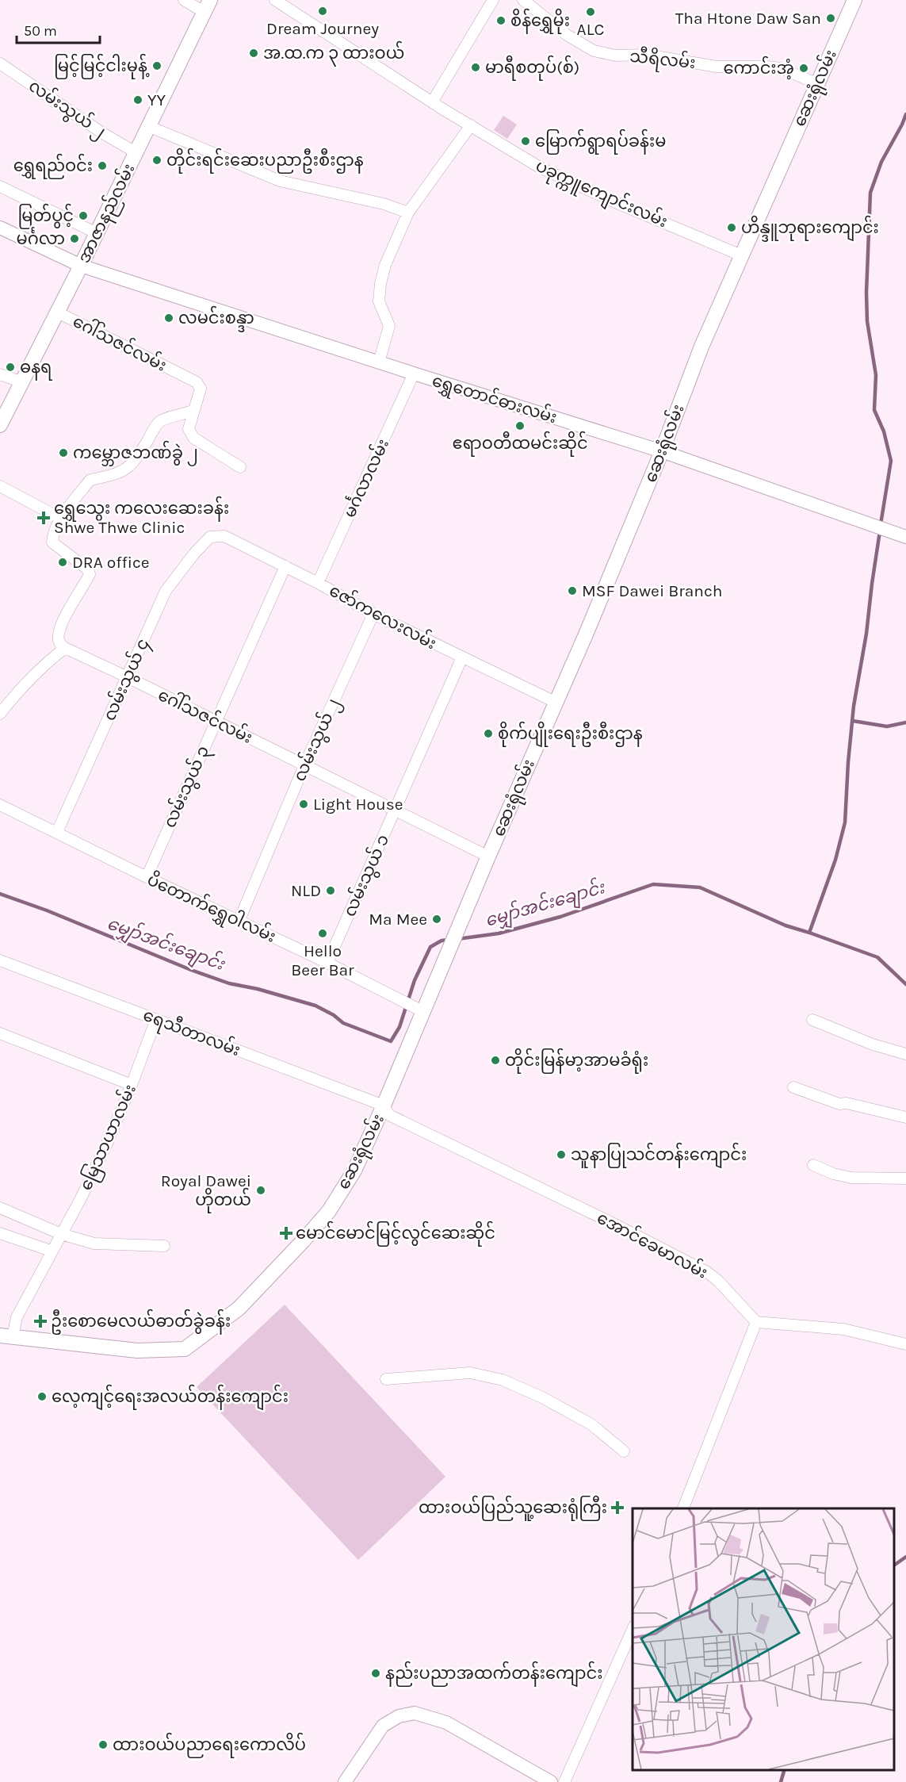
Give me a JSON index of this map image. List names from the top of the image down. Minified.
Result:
{"streets":{"main road":["ဆေးရုံလမ်း","အာဇာနည်လမ်း"],"street":["သီရိလမ်း","လမ်းသွယ် ၂","ပခုက္ကူကျောင်းလမ်း","ဂေါ်သဇင်လမ်း","ရွှေတောင်ဓားလမ်း","မင်္ဂလာလမ်း","ဇော်ကလေးလမ်း","လမ်းသွယ် ၄","လမ်းသွယ် ၃","လမ်းသွယ် ၁","ပိတောက်ရွှေဝါလမ်း","ရေသီတာလမ်း","မြေသာယာလမ်း","အောင်ခေမာလမ်း"]},"crossings":[["သီရိလမ်း","ဆေးရုံလမ်း"],["ဆေးရုံလမ်း","ပခုက္ကူကျောင်းလမ်း"],["ဆေးရုံလမ်း","ဂေါ်သဇင်လမ်း"],["ဆေးရုံလမ်း","ရွှေတောင်ဓားလမ်း"],["ဆေးရုံလမ်း","ဇော်ကလေးလမ်း"],["ဆေးရုံလမ်း","ပိတောက်ရွှေဝါလမ်း"],["ဆေးရုံလမ်း","ရေသီတာလမ်း"],["ဆေးရုံလမ်း","မြေသာယာလမ်း"],["ဆေးရုံလမ်း","အောင်ခေမာလမ်း"],["လမ်းသွယ် ၂","အာဇာနည်လမ်း"],["လမ်းသွယ် ၂","ဂေါ်သဇင်လမ်း"],["လမ်းသွယ် ၂","ဇော်ကလေးလမ်း"],["လမ်းသွယ် ၂","ပိတောက်ရွှေဝါလမ်း"],["အာဇာနည်လမ်း","ဂေါ်သဇင်လမ်း"],["အာဇာနည်လမ်း","ရွှေတောင်ဓားလမ်း"],["ဂေါ်သဇင်လမ်း","လမ်းသွယ် ၄"],["ဂေါ်သဇင်လမ်း","လမ်းသွယ် ၃"],["ဂေါ်သဇင်လမ်း","လမ်းသွယ် ၁"],["ရွှေတောင်ဓားလမ်း","မင်္ဂလာလမ်း"],["မင်္ဂလာလမ်း","ဇော်ကလေးလမ်း"],["ဇော်ကလေးလမ်း","လမ်းသွယ် ၄"],["ဇော်ကလေးလမ်း","လမ်းသွယ် ၃"],["ဇော်ကလေးလမ်း","လမ်းသွယ် ၁"],["လမ်းသွယ် ၄","ပိတောက်ရွှေဝါလမ်း"],["လမ်းသွယ် ၃","ပိတောက်ရွှေဝါလမ်း"],["လမ်းသွယ် ၁","ပိတောက်ရွှေဝါလမ်း"],["ရေသီတာလမ်း","မြေသာယာလမ်း"],["ရေသီတာလမ်း","အောင်ခေမာလမ်း"]],"water":["မျှော်အင်းချောင်း"],"places":{"other":["Dream Journey","ALC","Tha Htone Daw San","စိန်ရွှေမိုး","အ.ထ.က ၃ ထားဝယ်","မြင့်မြင့်ငါးမုန့်","မာရီစတုပ်(စ်)","ကောင်းအံ့","YY","မြောက်ရွာရပ်ခန်းမ","တိုင်းရင်းဆေးပညာဦးစီးဌာန","ရွှေရည်ဝင်း","မြတ်ပွင့်","ဟိန္ဒူဘုရားကျောင်း","မင်္ဂလာ","လမင်းစန္ဒာ","ဓနရ","ဧရာဝတီထမင်းဆိုင်","ကမ္ဘောဇဘဏ်ခွဲ ၂","DRA office","MSF Dawei Branch","စိုက်ပျိုးရေးဦးစီးဌာန","Light House","NLD","Ma Mee","Hello Beer Bar","တိုင်းမြန်မာ့အာမခံရုံး","သူနာပြုသင်တန်းကျောင်း","Royal Dawei ဟိုတယ်","လေ့ကျင့်ရေးအလယ်တန်းကျောင်း","နည်းပညာအထက်တန်းကျောင်း","ထားဝယ်ပညာရေးကောလိပ်"],"health":["ရွှေသွေး ကလေးဆေးခန်း Shwe Thwe Clinic","မောင်မောင်မြင့်လွင်ဆေးဆိုင်","ဦးစောမေလယ်ဓာတ်ခွဲခန်း","ထားဝယ်ပြည်သူ့ဆေးရုံကြီး"]},"scale_bar":"50 m"}
